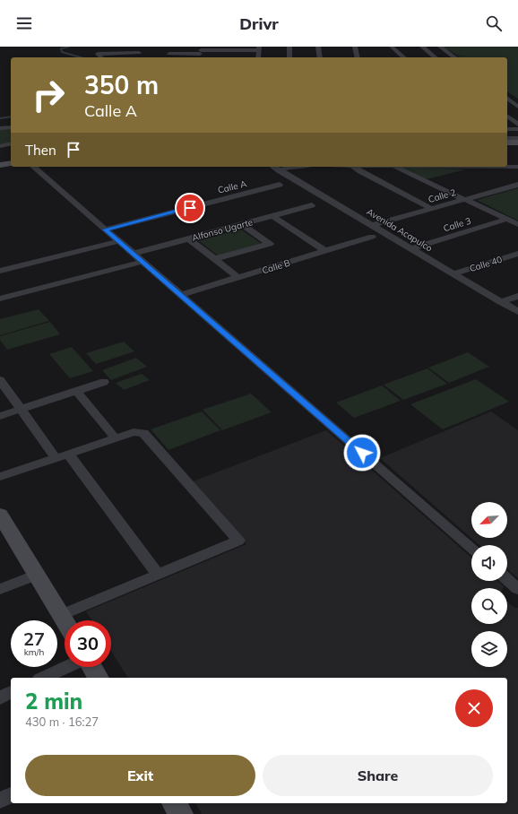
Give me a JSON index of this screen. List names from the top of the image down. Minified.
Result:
{"streets":{"street":["Calle A","Calle 2","Calle 3","Alfonso Ugarte","Avenida Acapulco","Calle 40","Calle B"]},"crossings":[["Calle 2","Avenida Acapulco"],["Calle 3","Avenida Acapulco"],["Avenida Acapulco","Calle 40"]],"north":"bottom left","page":{"header":"Drivr","turn":["350 m","Calle A"],"then":"Then","speed":"27 km/h","limit":"30","heading":["2 min","430 m · 16:27"],"buttons":["Exit","Share"]}}
